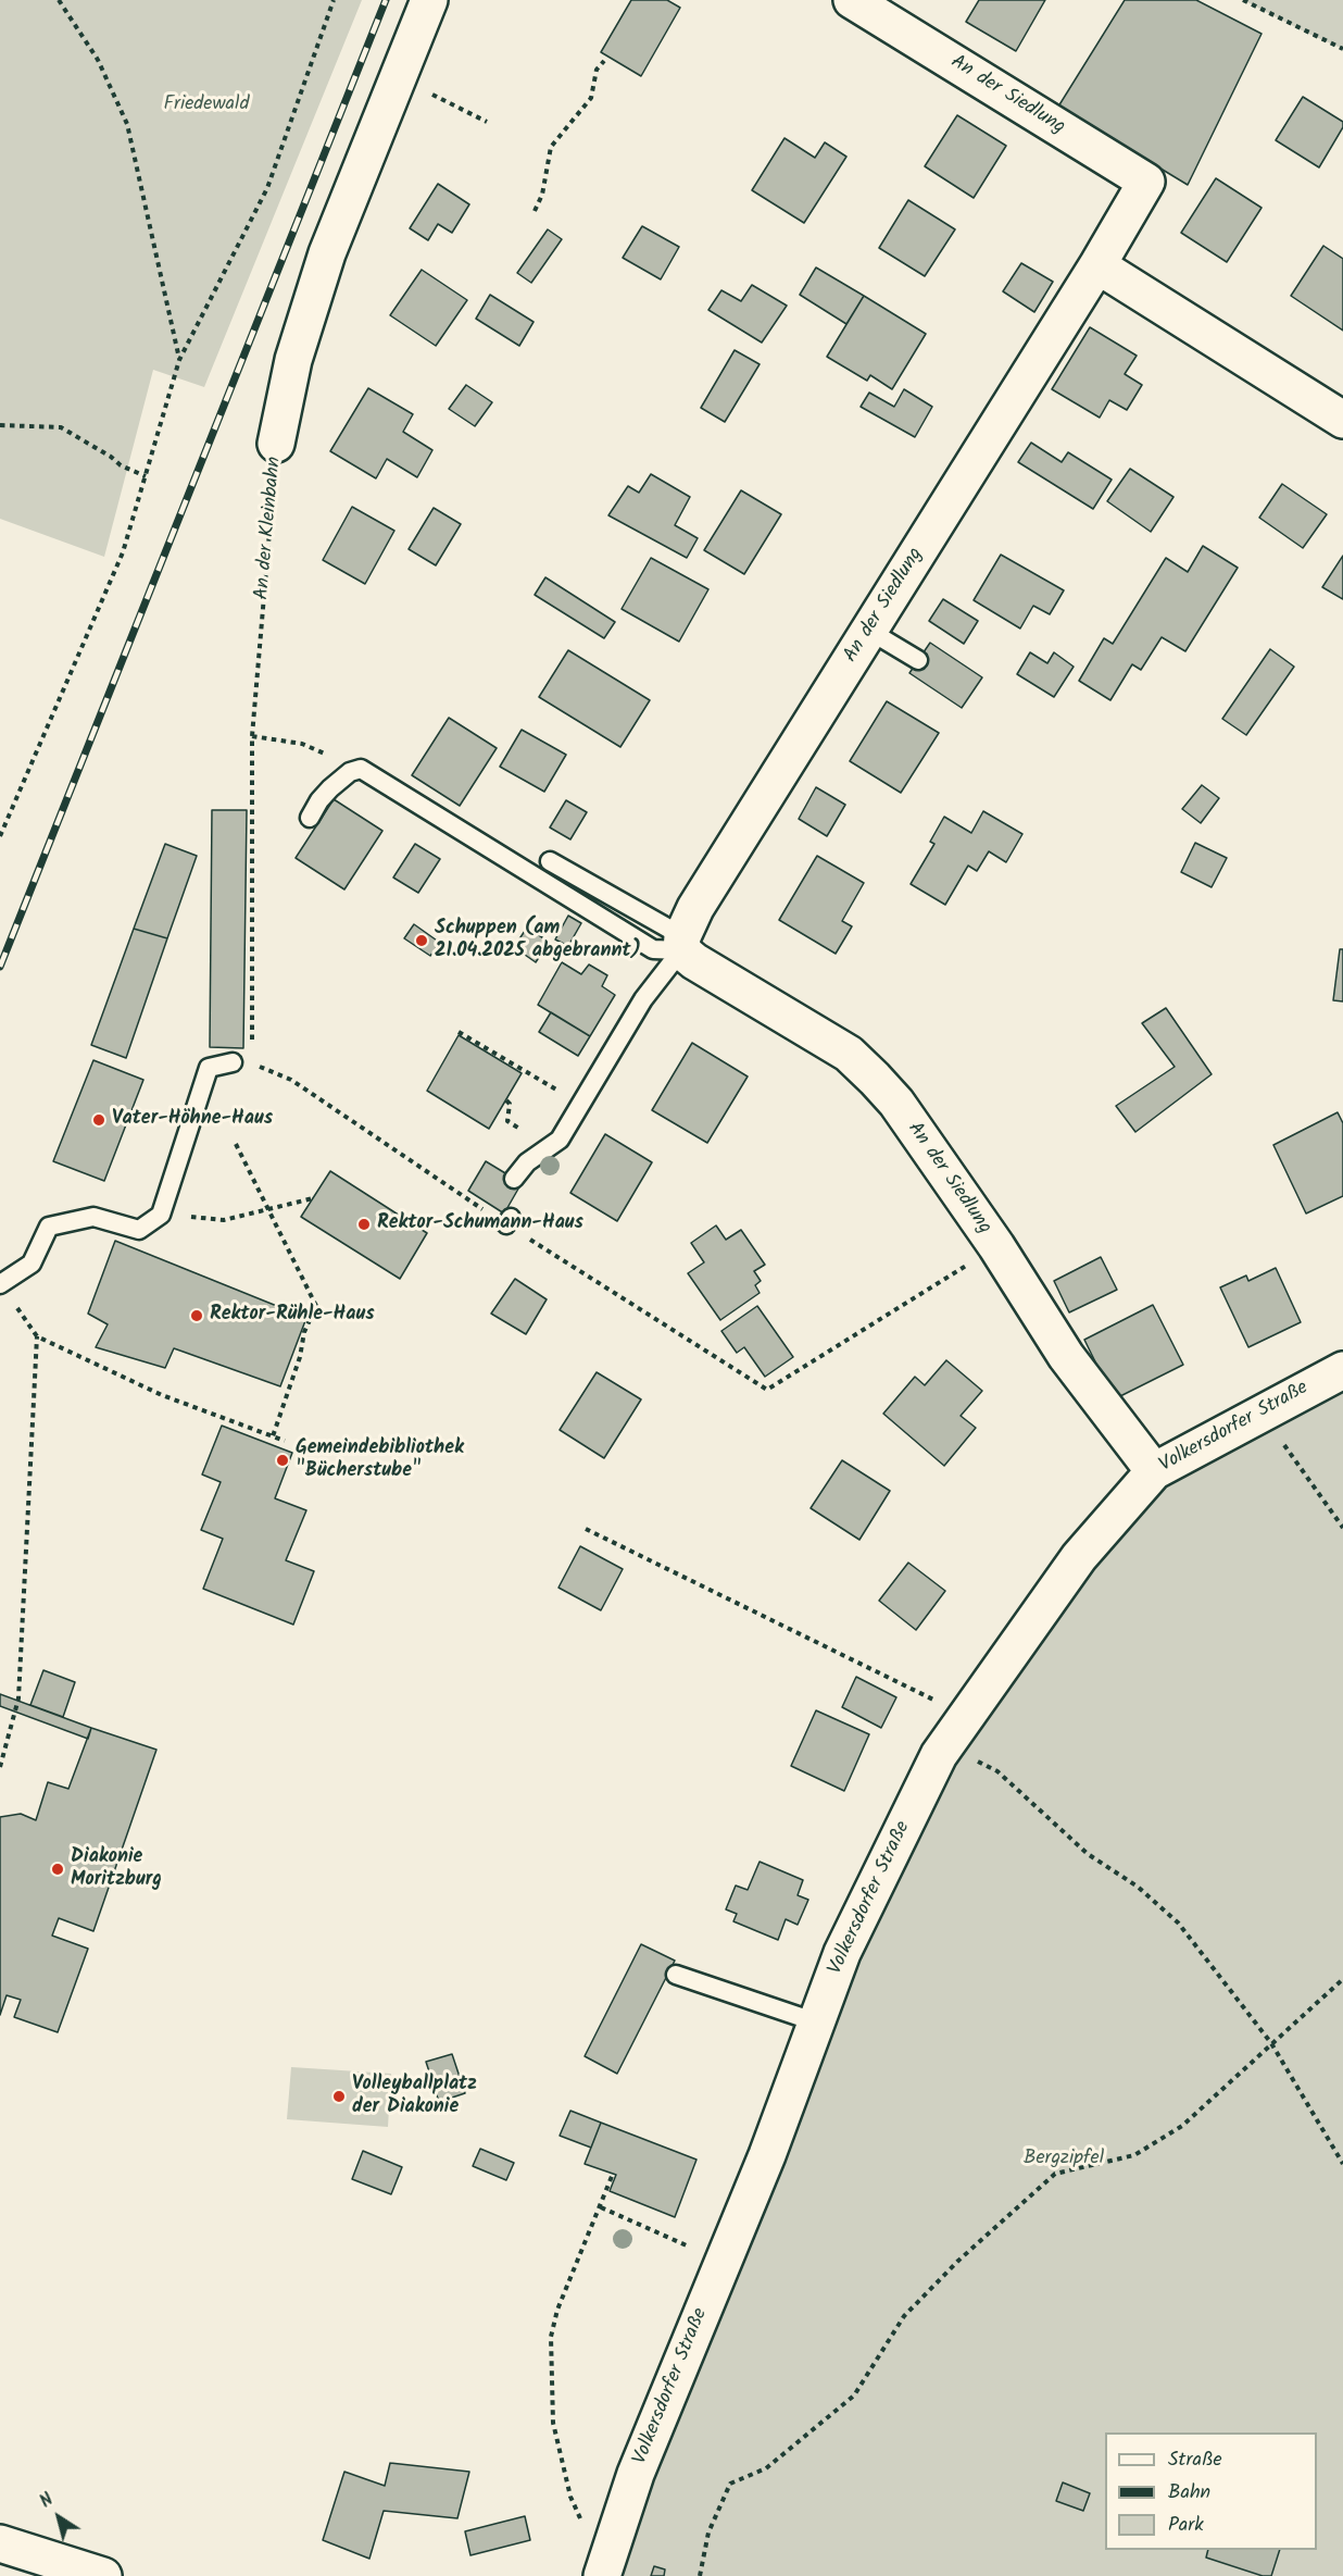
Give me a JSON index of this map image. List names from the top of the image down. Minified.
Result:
{"streets":{"street":["An der Siedlung","An der Kleinbahn","Volkersdorfer Straße"]},"crossings":[["An der Siedlung","Volkersdorfer Straße"]],"parks":["Friedewald","Bergzipfel"],"places":["Schuppen (am 21.04.2025 abgebrannt)","Vater-Höhne-Haus","Rektor-Schumann-Haus","Rektor-Rühle-Haus","Gemeindebibliothek \"Bücherstube\"","Diakonie Moritzburg","Volleyballplatz der Diakonie"],"legend":["Straße","Bahn","Park"],"north":"top left"}
